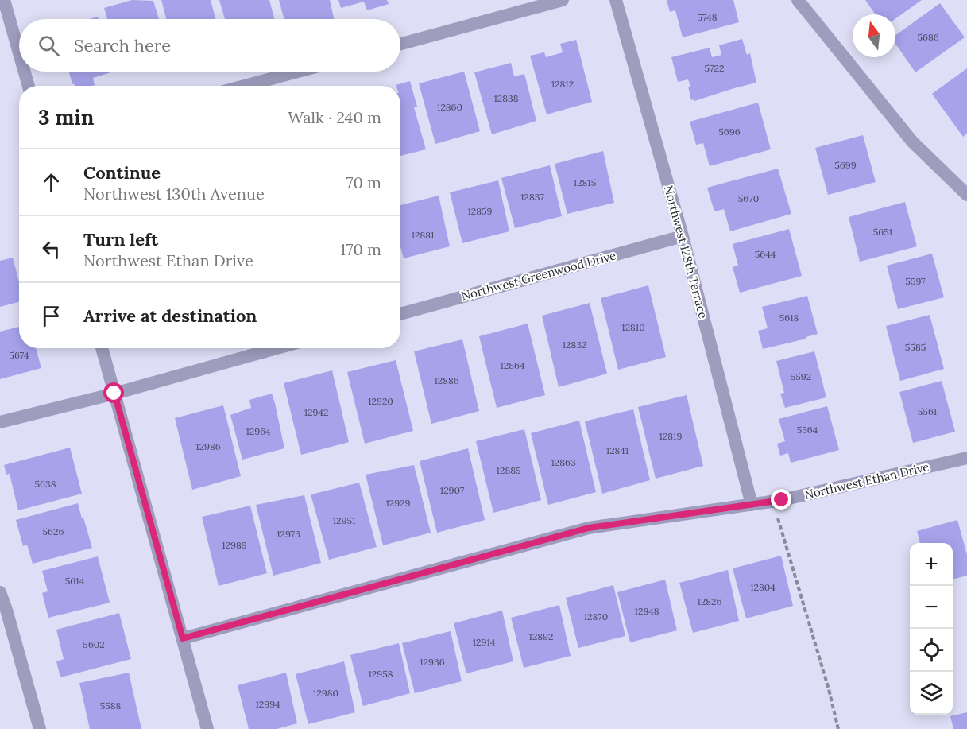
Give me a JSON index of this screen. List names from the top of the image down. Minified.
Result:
{"streets":{"street":["Northwest 128th Terrace","Northwest Greenwood Drive","Northwest Ethan Drive"]},"crossings":[["Northwest 128th Terrace","Northwest Greenwood Drive"],["Northwest 128th Terrace","Northwest Ethan Drive"]],"house_numbers":["5748","5686","5722","12812","12838","12860","5696","5699","12815","12837","5670","12859","5651","12881","5644","5597","5618","12810","12832","5585","5674","12864","5592","12886","12920","5561","12942","5564","12964","12819","12986","12841","12863","12885","5638","12907","12929","12951","5626","12973","12989","5614","12804","12826","12848","12870","12892","12914","5602","12936","12958","12980","12994","5588"],"north":"top","page":{"search":"Search here","heading":["3 min","Walk · 240 m"],"list":[["Continue","Northwest 130th Avenue","70 m"],["Turn left","Northwest Ethan Drive","170 m"],"Arrive at destination"],"map_buttons":["+","−"]}}
